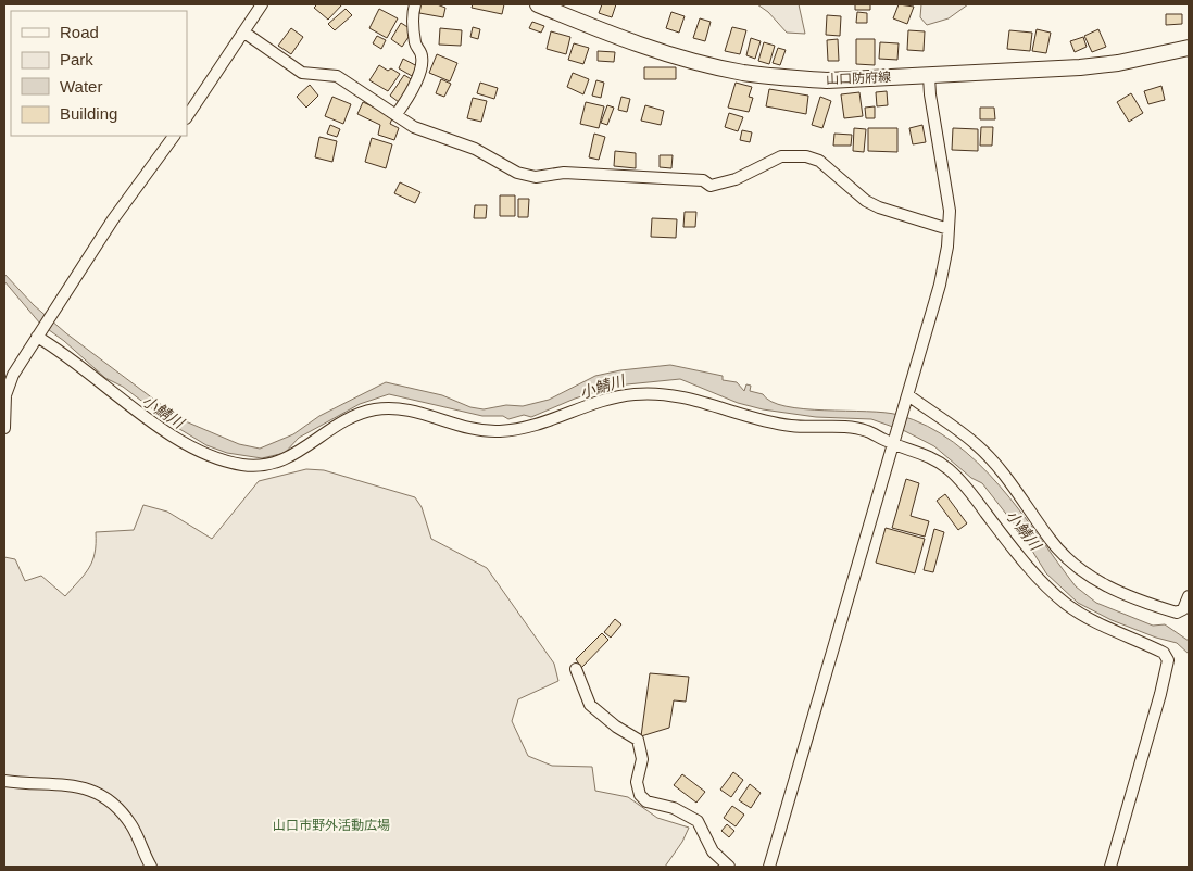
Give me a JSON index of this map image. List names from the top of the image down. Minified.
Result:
{"streets":{"main road":["山口防府線"]},"water":["小鯖川"],"parks":["山口市野外活動広場"],"legend":["Road","Park","Water","Building"]}
